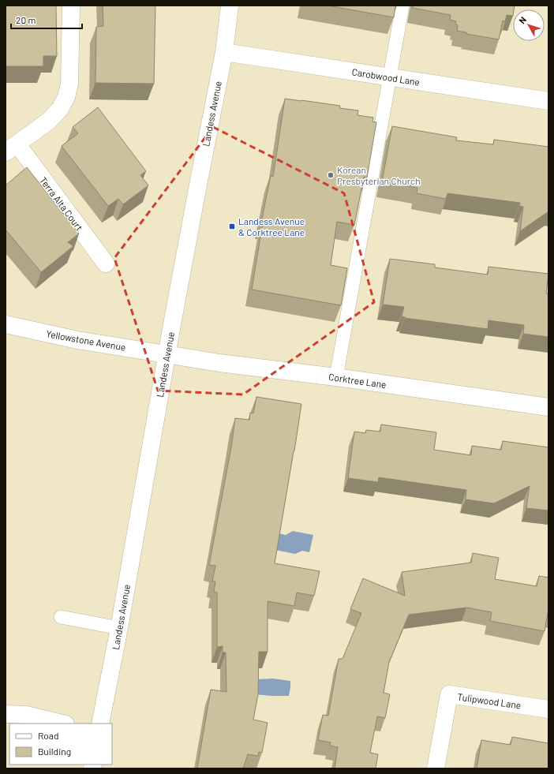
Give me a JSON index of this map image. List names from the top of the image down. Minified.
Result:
{"streets":{"street":["Carobwood Lane","Landess Avenue","Terra Alta Court","Yellowstone Avenue","Corktree Lane","Tulipwood Lane"]},"crossings":[["Carobwood Lane","Landess Avenue"],["Landess Avenue","Yellowstone Avenue"],["Landess Avenue","Corktree Lane"],["Yellowstone Avenue","Corktree Lane"]],"places":{"other":["Korean Presbyterian Church"],"transit":["Landess Avenue & Corktree Lane"]},"legend":["Road","Building"],"scale_bar":"20 m","north":"top left"}
